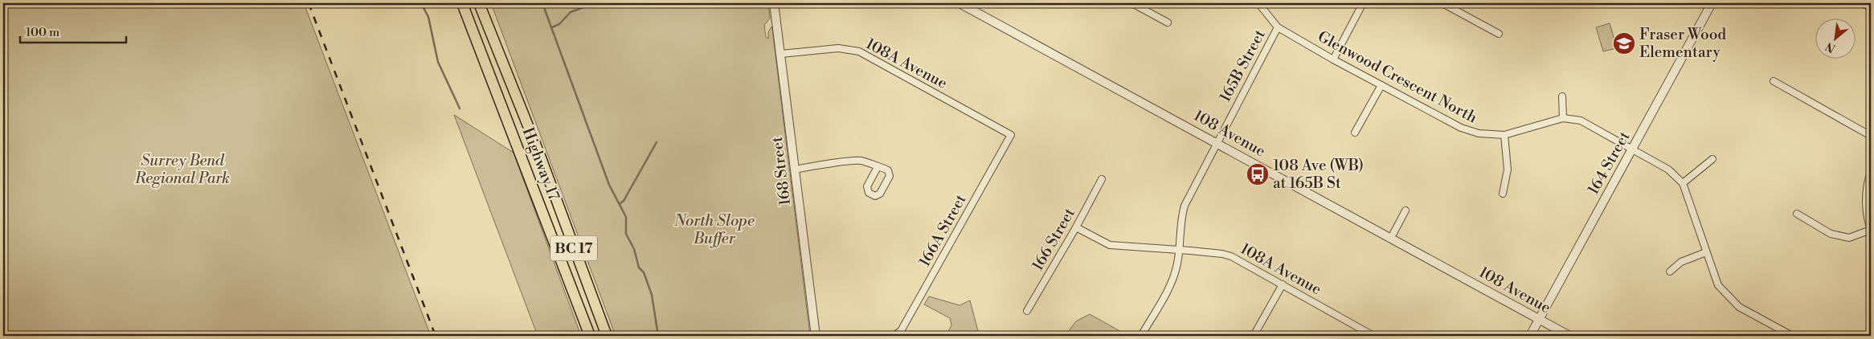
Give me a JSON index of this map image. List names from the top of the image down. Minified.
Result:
{"streets":{"highway":["Highway 17","BC 17"],"street":["108A Avenue","165B Street","Glenwood Crescent North","108 Avenue","164 Street","168 Street","166A Street","166 Street"]},"crossings":[["108A Avenue","165B Street"],["108A Avenue","168 Street"],["108A Avenue","166A Street"],["108A Avenue","166 Street"],["165B Street","Glenwood Crescent North"],["165B Street","108 Avenue"],["Glenwood Crescent North","164 Street"],["108 Avenue","164 Street"]],"parks":["Surrey Bend Regional Park","North Slope Buffer"],"places":{"school or university":["Fraser Wood Elementary"],"bus stop":["108 Ave (WB) at 165B St"]},"scale_bar":"100 m","north":"bottom left"}
